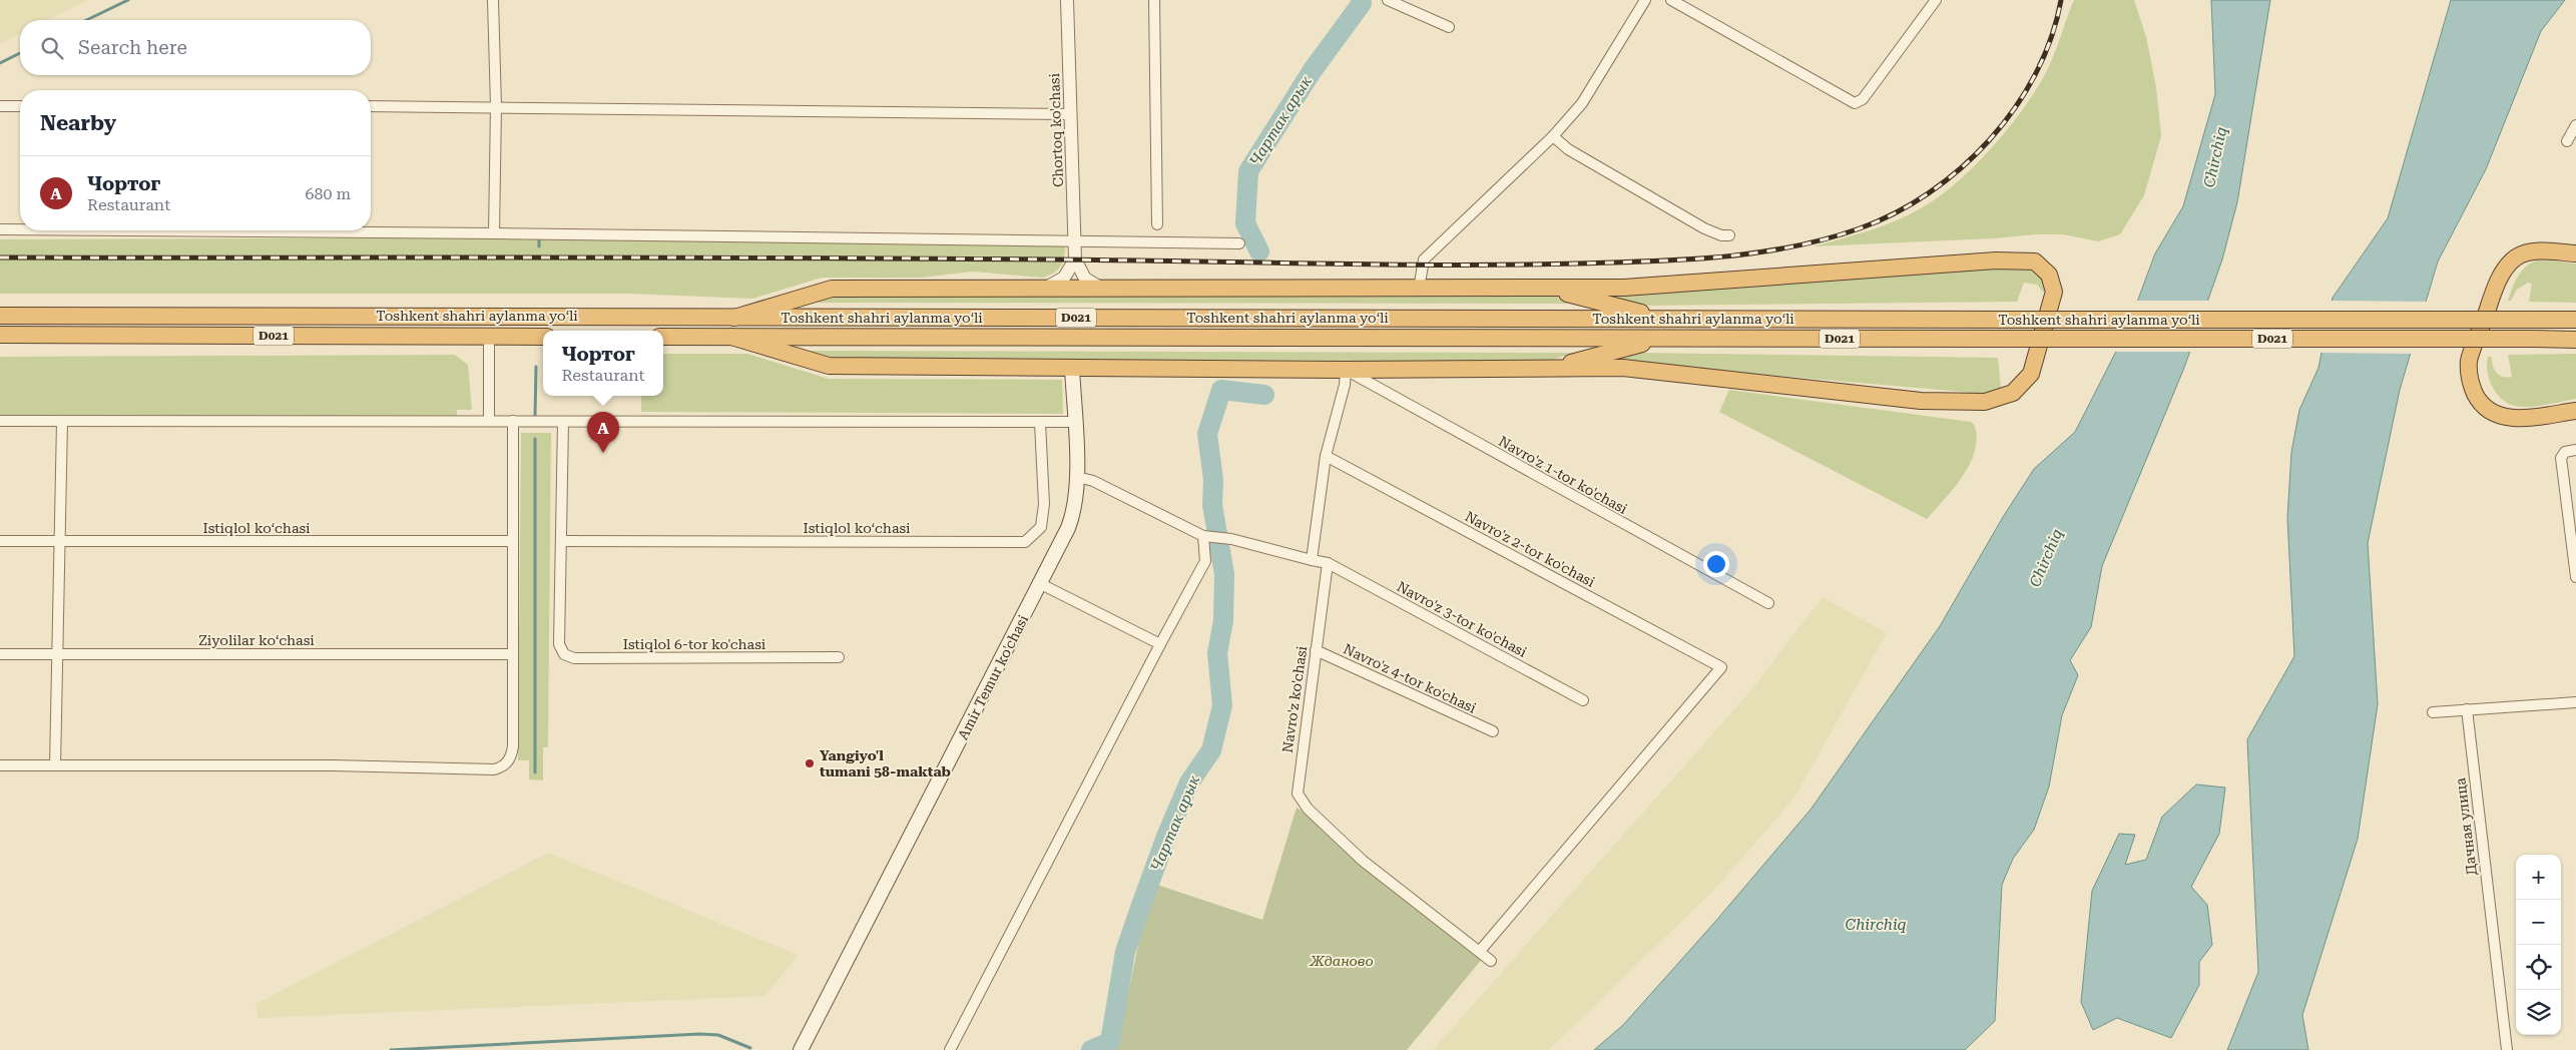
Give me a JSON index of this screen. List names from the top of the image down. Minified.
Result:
{"streets":{"highway":["Toshkent shahri aylanma yoʻli","D021"],"main road":["Amir Temur ko'chasi"],"street":["Chortoq ko'chasi","Navro'z 1-tor ko'chasi","Istiqlol koʻchasi","Navro'z 2-tor ko'chasi","Navro'z 3-tor ko'chasi","Ziyolilar koʻchasi","Istiqlol 6-tor ko'chasi","Navro'z 4-tor ko'chasi","Navro'z ko'chasi","Дачная улица"]},"crossings":[["Istiqlol koʻchasi","Istiqlol 6-tor ko'chasi"],["Navro'z 2-tor ko'chasi","Navro'z ko'chasi"],["Navro'z 3-tor ko'chasi","Navro'z ko'chasi"],["Navro'z 4-tor ko'chasi","Navro'z ko'chasi"]],"water":["Чартак арык","Chirchiq"],"parks":["Жданово"],"places":["Yangiyo'l tumani 58-maktab"],"page":{"search":"Search here","heading":"Nearby","list":[{"mark":"A","name":"Чортог","note":"Restaurant","value":"680 m"}],"popup":["Чортог","Restaurant"],"pins":"A","map_buttons":["+","−"]}}
